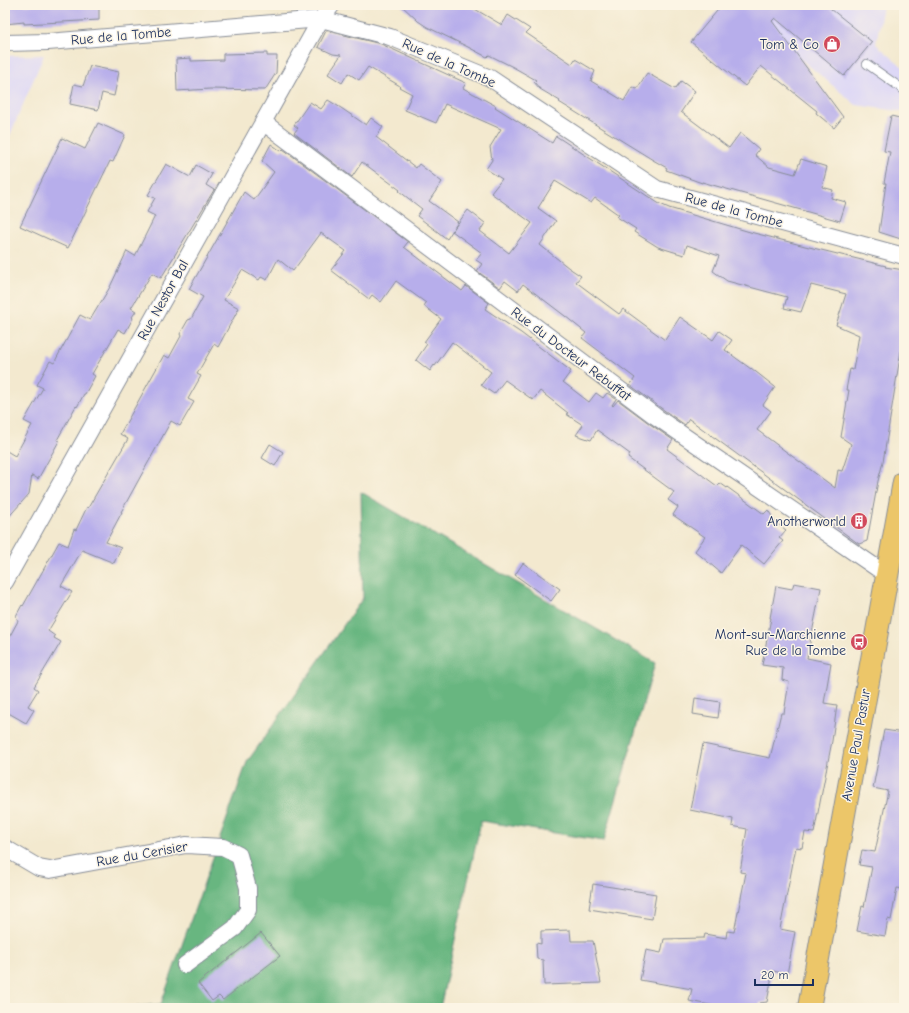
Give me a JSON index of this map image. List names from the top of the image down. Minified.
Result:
{"streets":{"main road":["Avenue Paul Pastur"],"street":["Rue de la Tombe","Rue Nestor Bal","Rue du Docteur Rebuffat","Rue du Cerisier"]},"crossings":[["Rue de la Tombe","Rue Nestor Bal"],["Rue Nestor Bal","Rue du Docteur Rebuffat"],["Rue du Docteur Rebuffat","Avenue Paul Pastur"]],"places":{"shop":["Tom & Co"],"building":["Anotherworld"],"bus stop":["Mont-sur-Marchienne Rue de la Tombe"]},"scale_bar":"20 m"}
